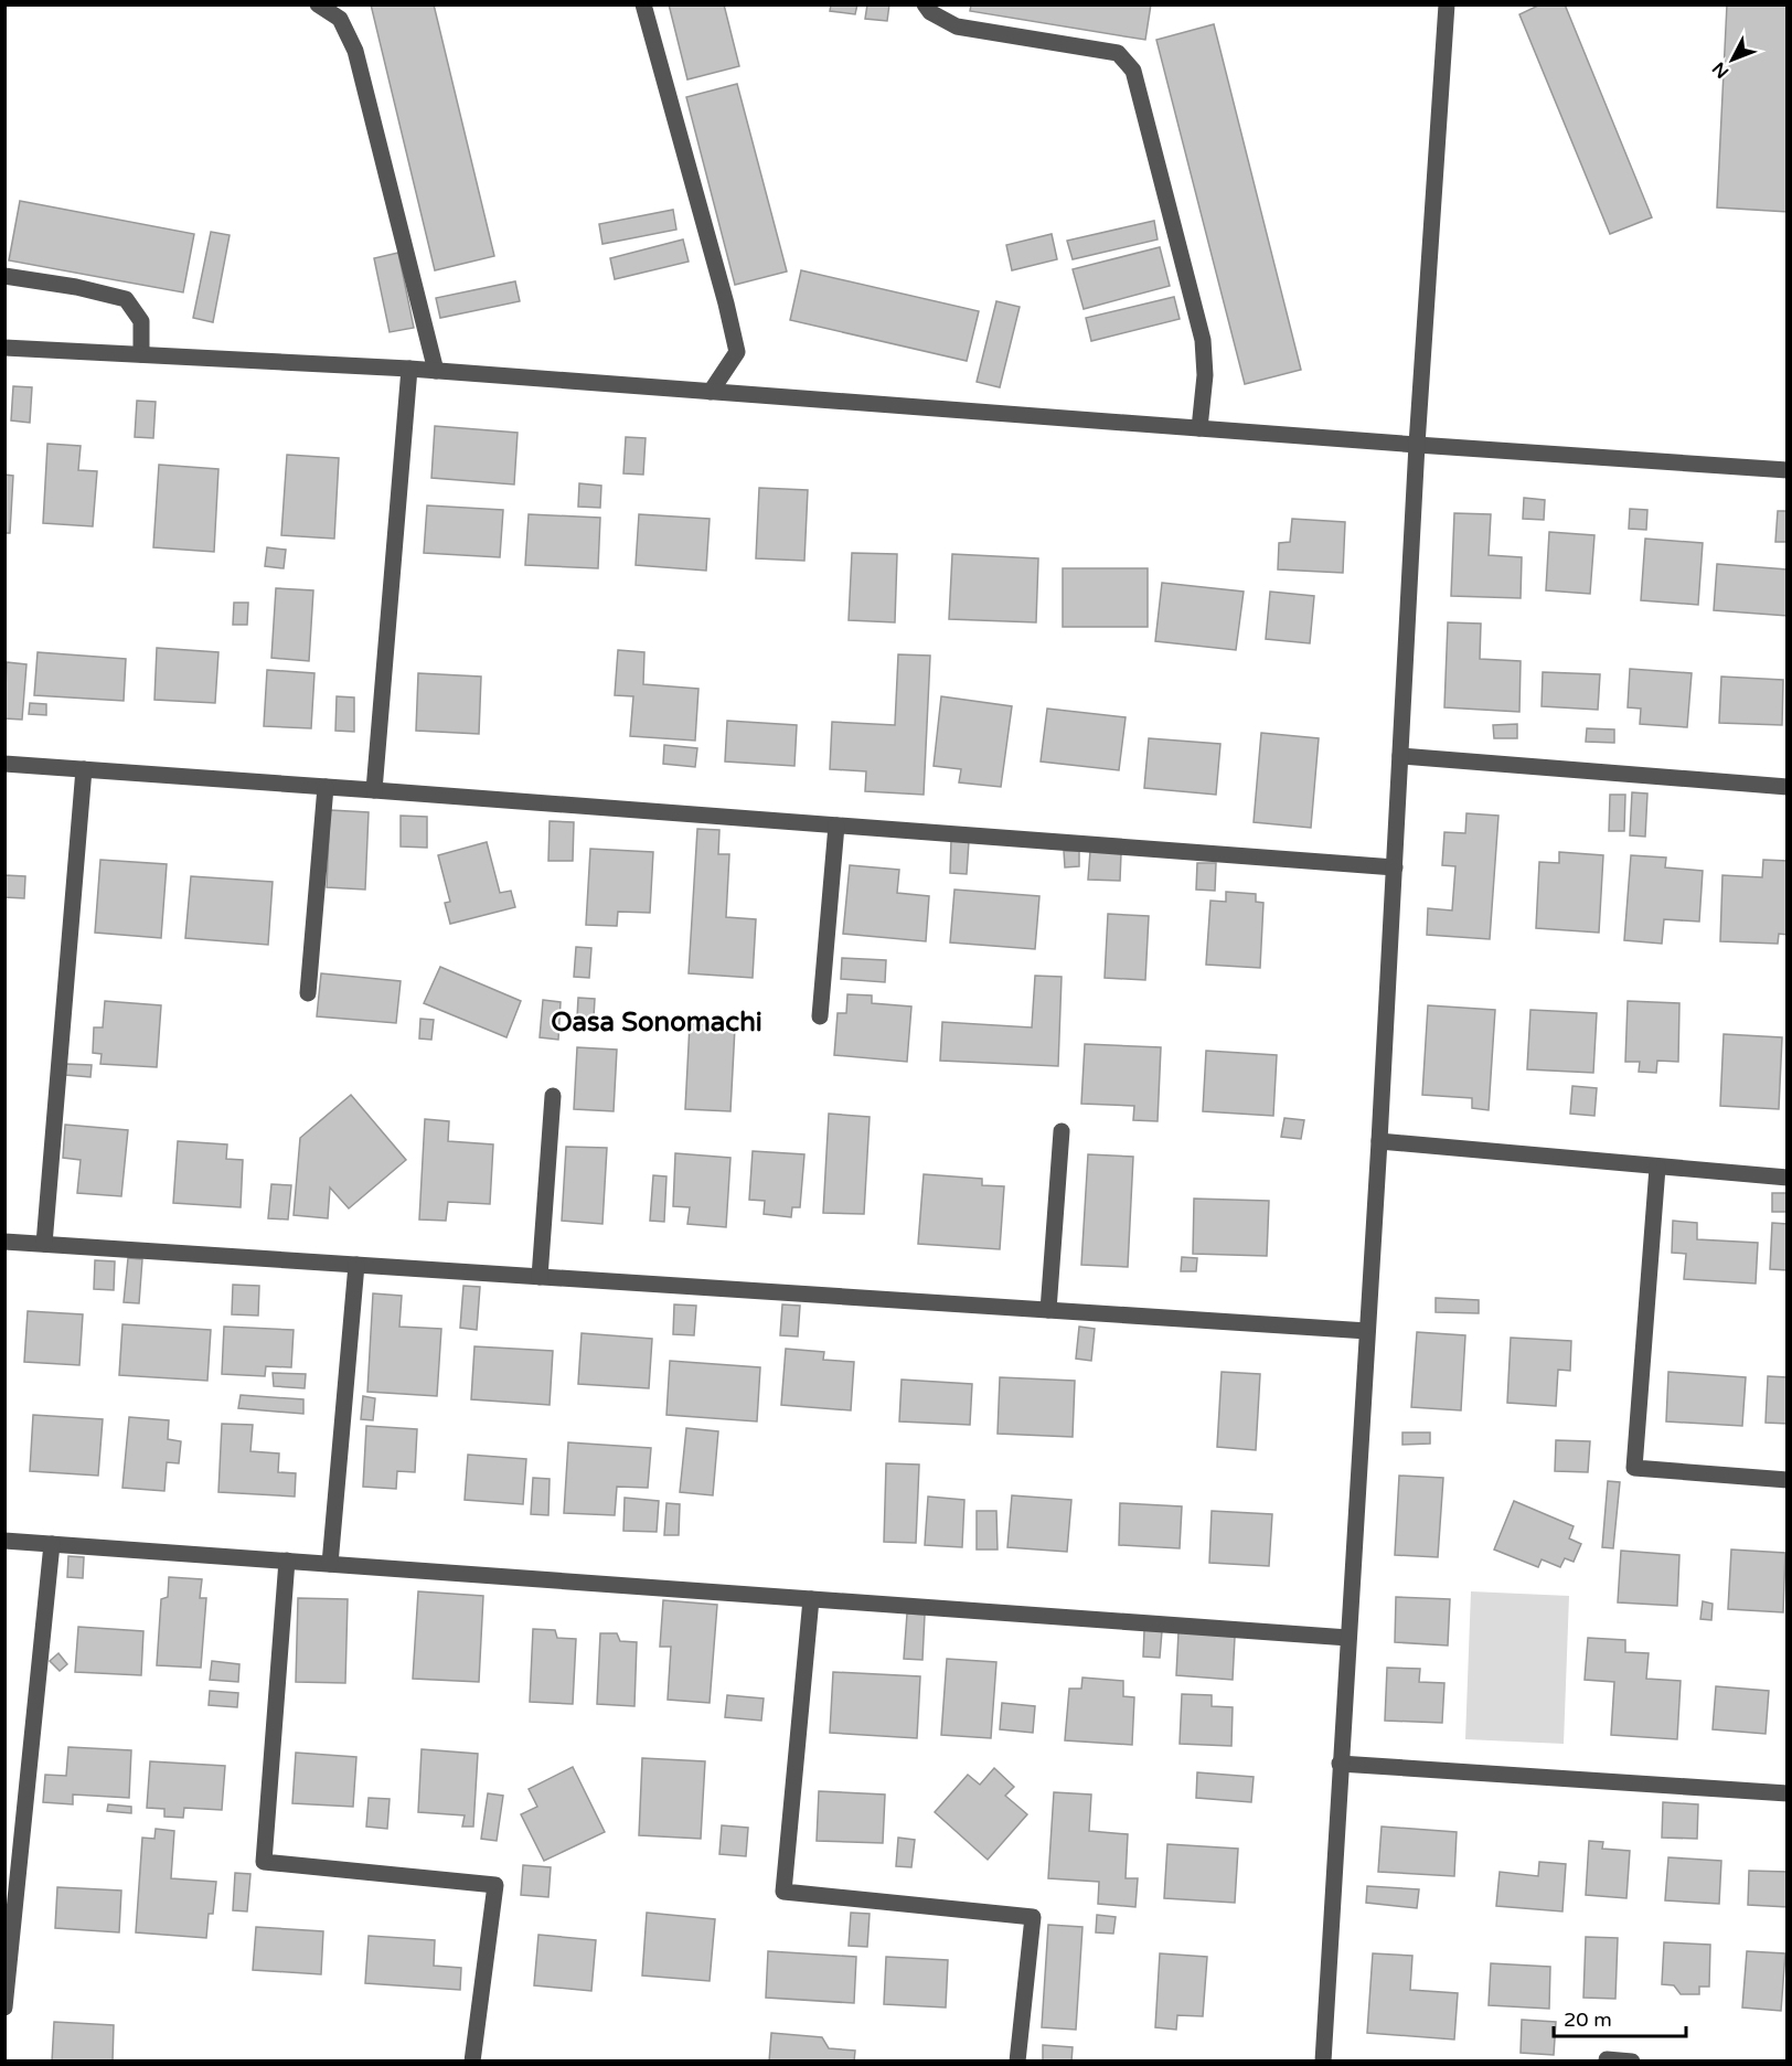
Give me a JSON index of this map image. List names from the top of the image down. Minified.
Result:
{"districts":["Oasa Sonomachi"],"scale_bar":"20 m","north":"bottom left"}
